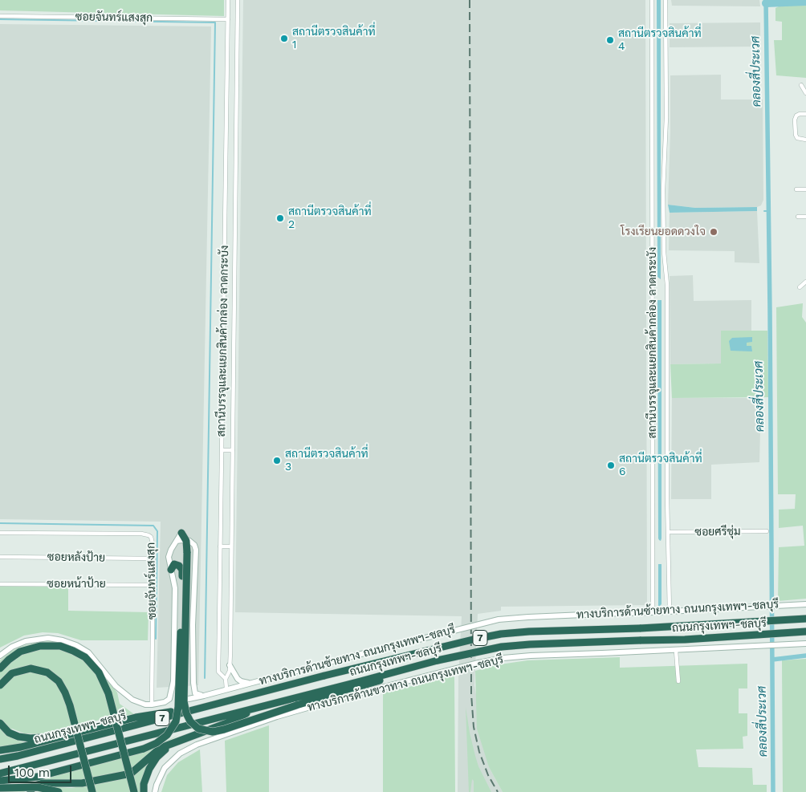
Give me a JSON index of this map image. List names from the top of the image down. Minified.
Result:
{"streets":{"highway":["ถนนกรุงเทพฯ-ชลบุรี","7"],"main road":["ทางบริการด้านซ้ายทาง ถนนกรุงเทพฯ-ชลบุรี","ทางบริการด้านขวาทาง ถนนกรุงเทพฯ-ชลบุรี"],"street":["ซอยจันทร์แสงสุก","สถานีบรรจุและแยกสินค้ากล่อง ลาดกระบัง","ซอยศรีชุ่ม","ซอยหลังป้าย","ซอยหน้าป้าย"]},"crossings":[["ซอยจันทร์แสงสุก","สถานีบรรจุและแยกสินค้ากล่อง ลาดกระบัง"],["ซอยจันทร์แสงสุก","ซอยหลังป้าย"],["ซอยจันทร์แสงสุก","ซอยหน้าป้าย"],["สถานีบรรจุและแยกสินค้ากล่อง ลาดกระบัง","ซอยศรีชุ่ม"],["สถานีบรรจุและแยกสินค้ากล่อง ลาดกระบัง","ทางบริการด้านซ้ายทาง ถนนกรุงเทพฯ-ชลบุรี"]],"water":["คลองสี่ประเวศ"],"places":["สถานีตรวจสินค้าที่ 1","สถานีตรวจสินค้าที่ 4","สถานีตรวจสินค้าที่ 2","โรงเรียนยอดดวงใจ","สถานีตรวจสินค้าที่ 3","สถานีตรวจสินค้าที่ 6"],"scale_bar":"100 m"}
